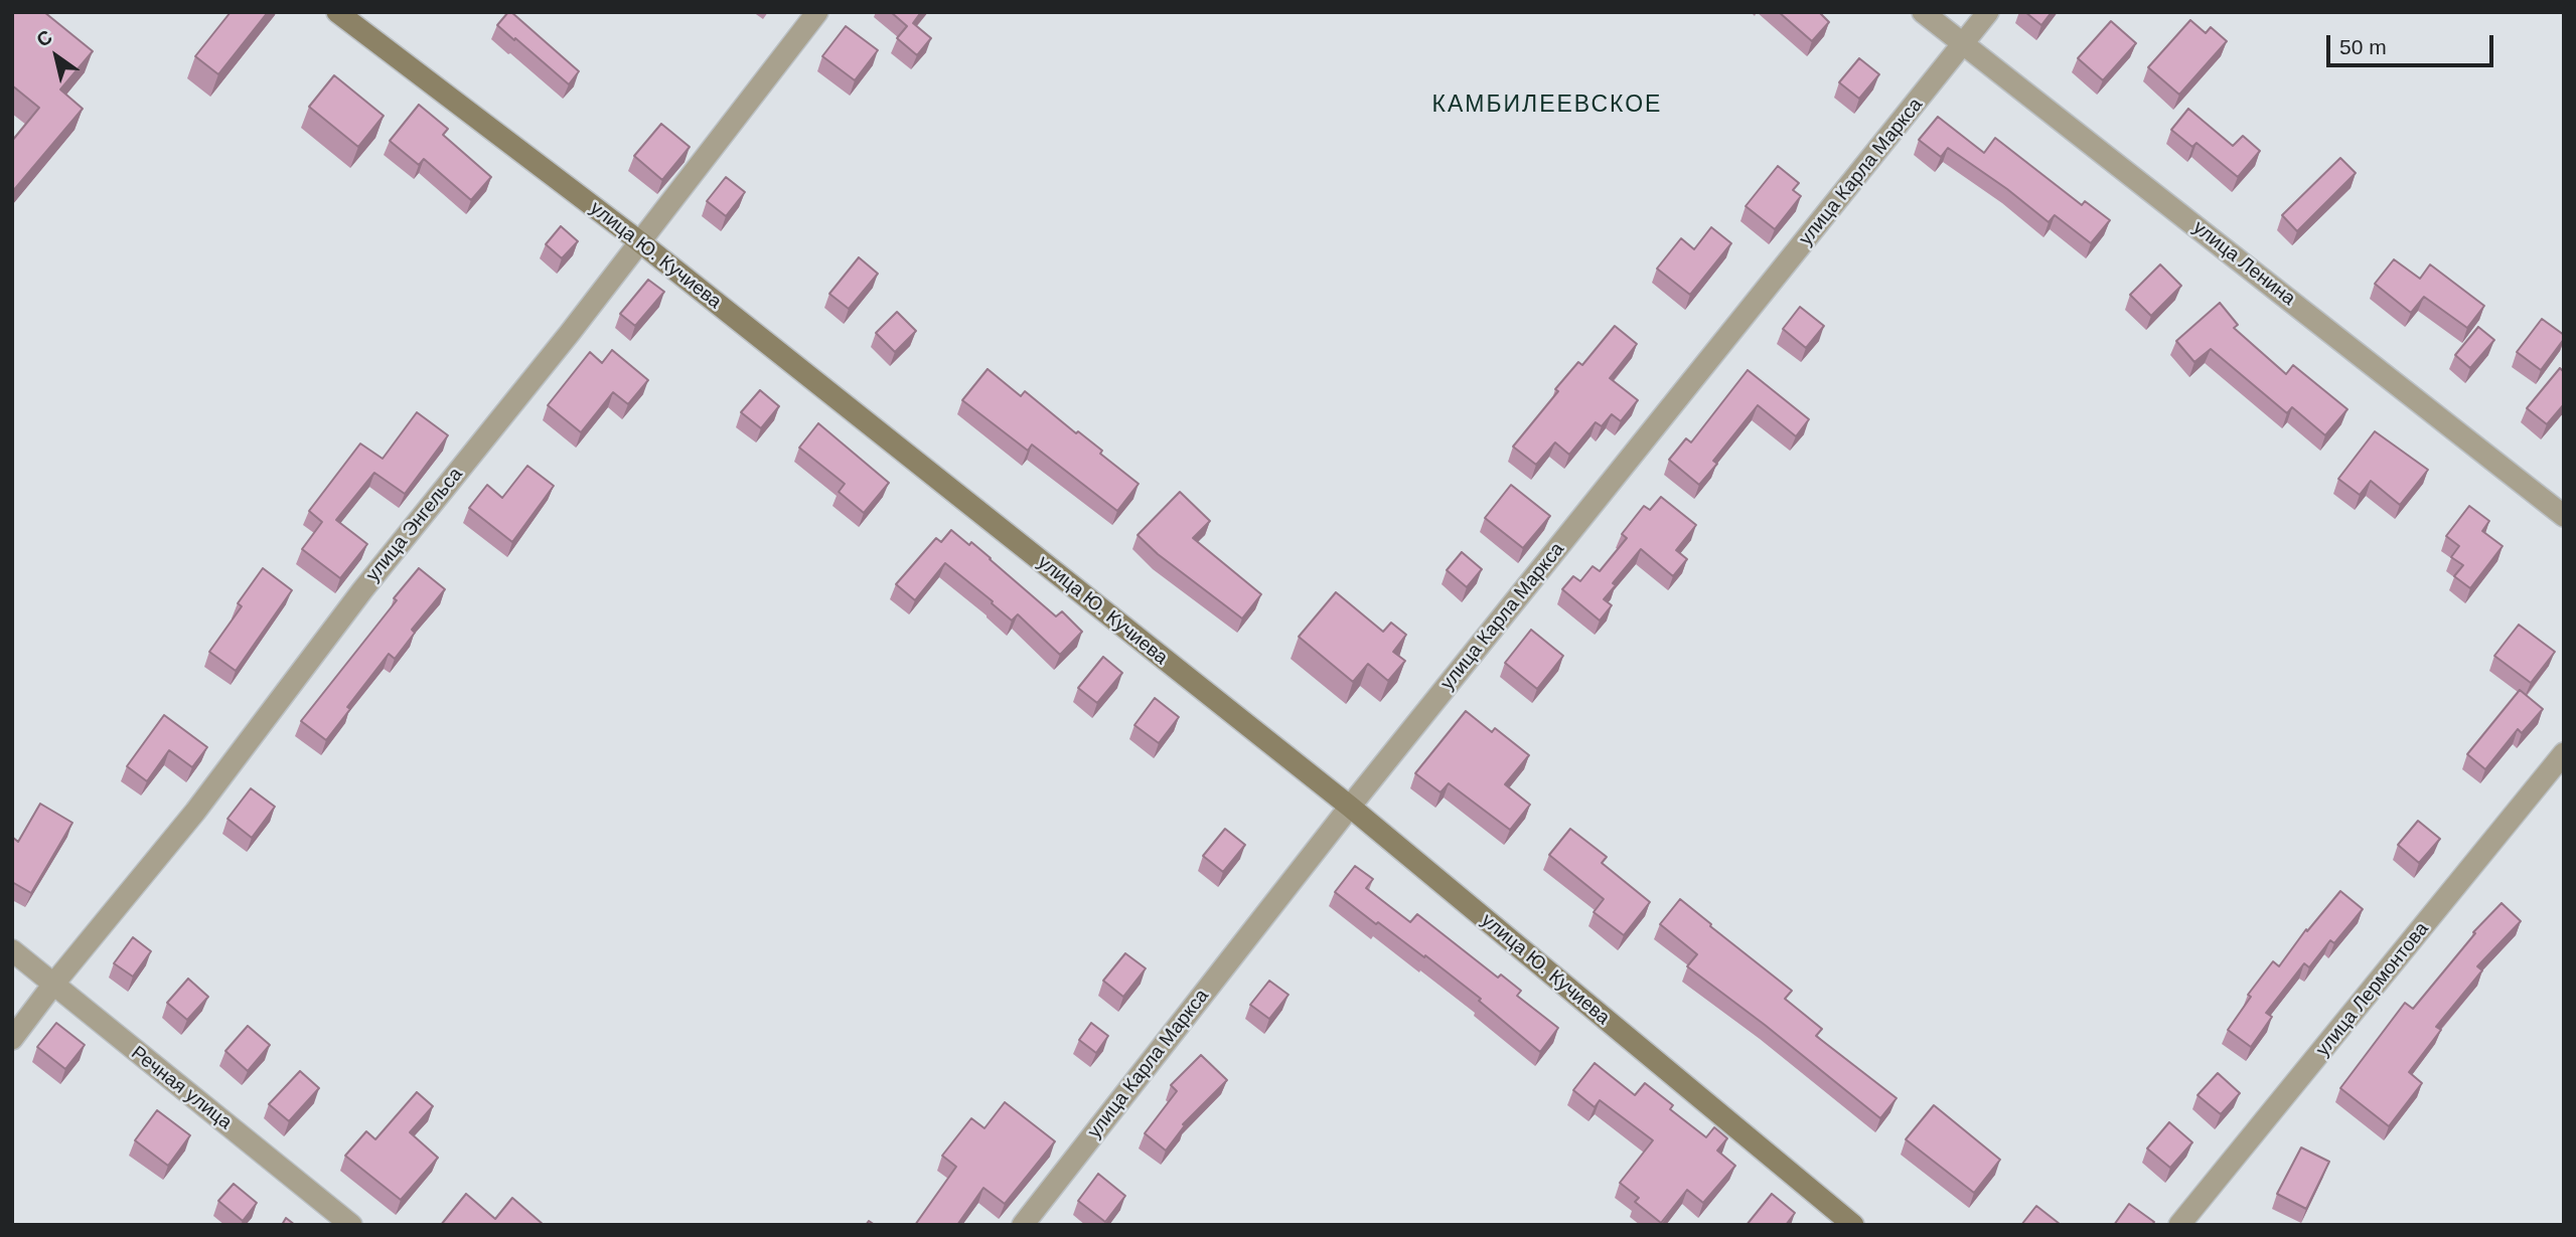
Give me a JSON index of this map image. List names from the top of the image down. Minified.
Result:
{"streets":{"street":["улица Карла Маркса","улица Ю. Кучиева","улица Ленина","улица Энгельса","улица Лермонтова","Речная улица"]},"crossings":[["улица Карла Маркса","улица Ю. Кучиева"],["улица Карла Маркса","улица Ленина"],["улица Ю. Кучиева","улица Энгельса"],["улица Энгельса","Речная улица"]],"districts":["КАМБИЛЕЕВСКОЕ"],"scale_bar":"50 m","north":"top left"}
